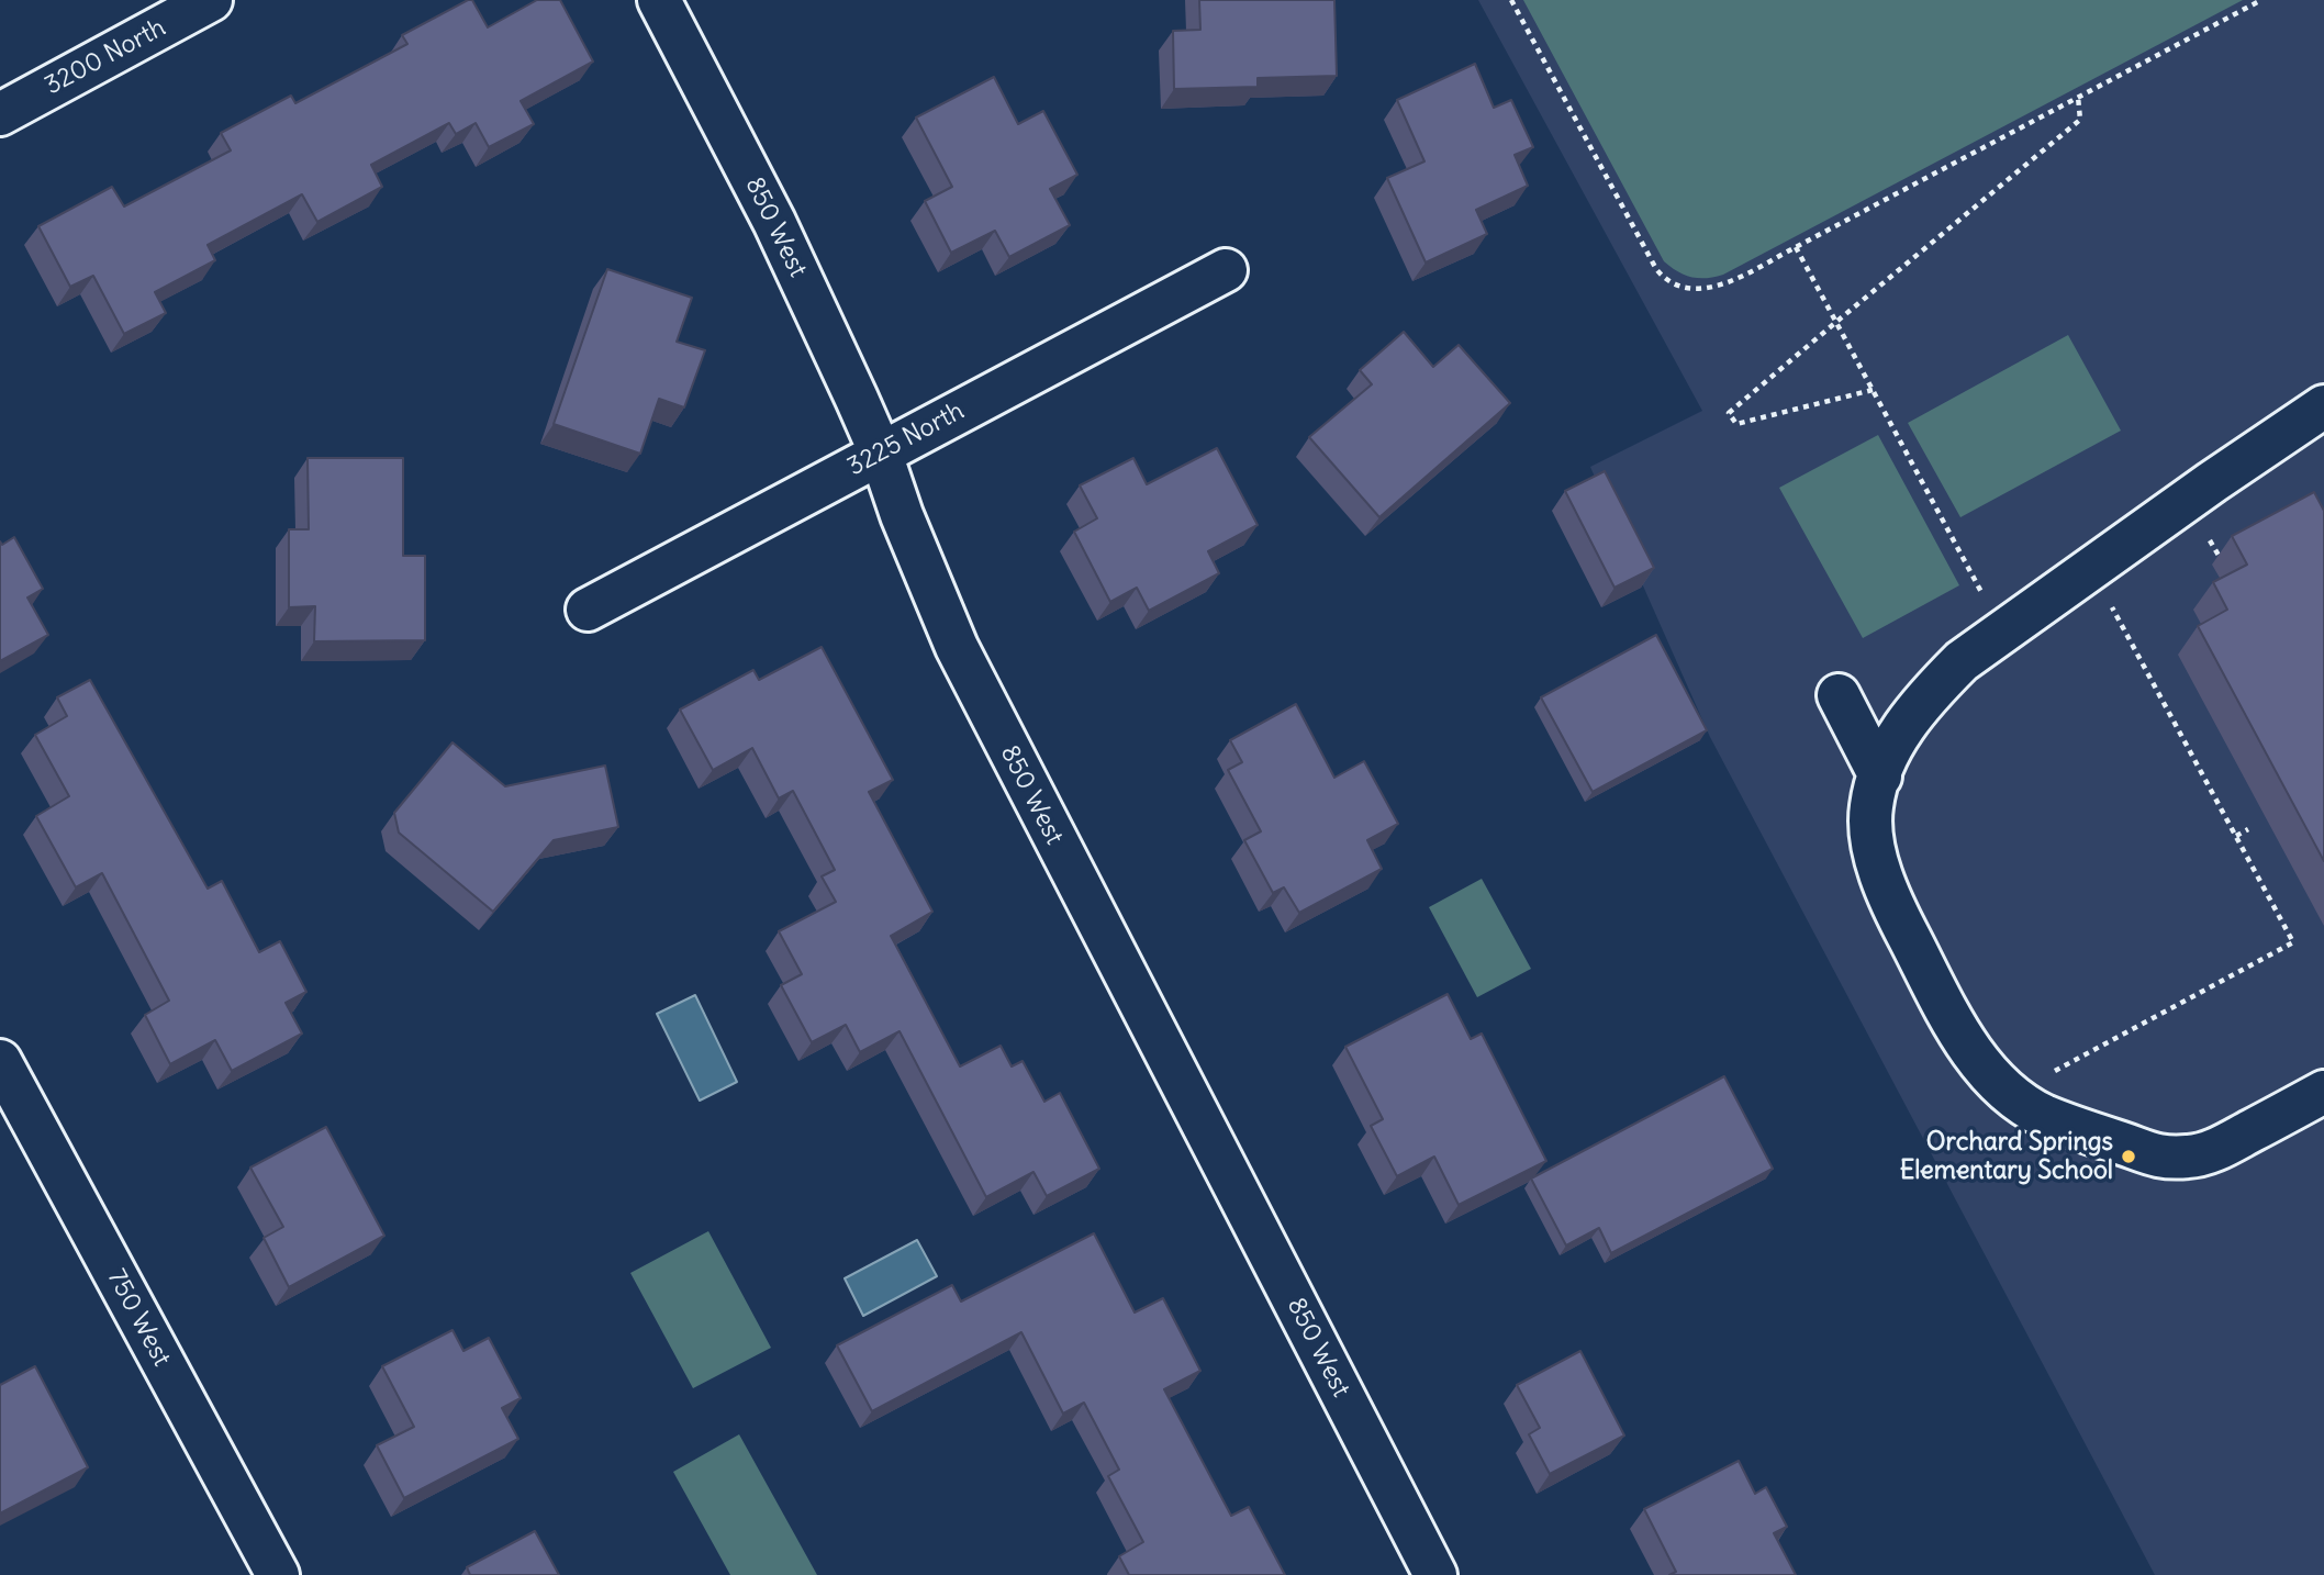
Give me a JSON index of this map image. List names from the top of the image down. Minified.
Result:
{"streets":{"street":["3200 North","850 West","3225 North","750 West"]},"crossings":[["850 West","3225 North"]],"places":["Orchard Springs Elementary School"]}
